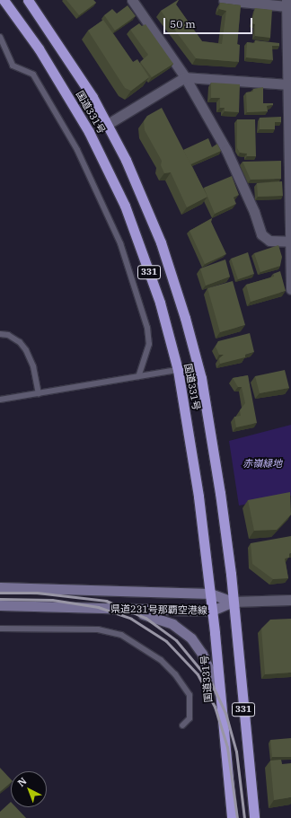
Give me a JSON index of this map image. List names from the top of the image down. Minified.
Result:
{"streets":{"highway":["国道331号","331"],"main road":["県道231号那覇空港線"]},"crossings":[["国道331号","県道231号那覇空港線"]],"parks":["赤嶺緑地"],"scale_bar":"50 m","north":"top left"}
